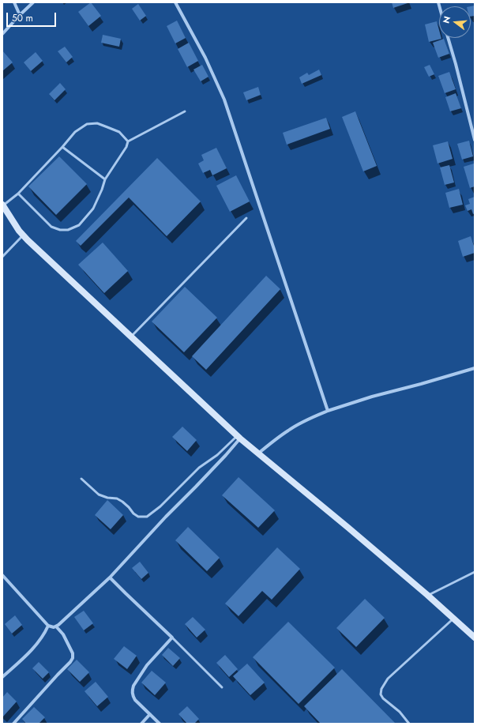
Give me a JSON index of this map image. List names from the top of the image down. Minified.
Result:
{"scale_bar":"50 m","north":"left"}
